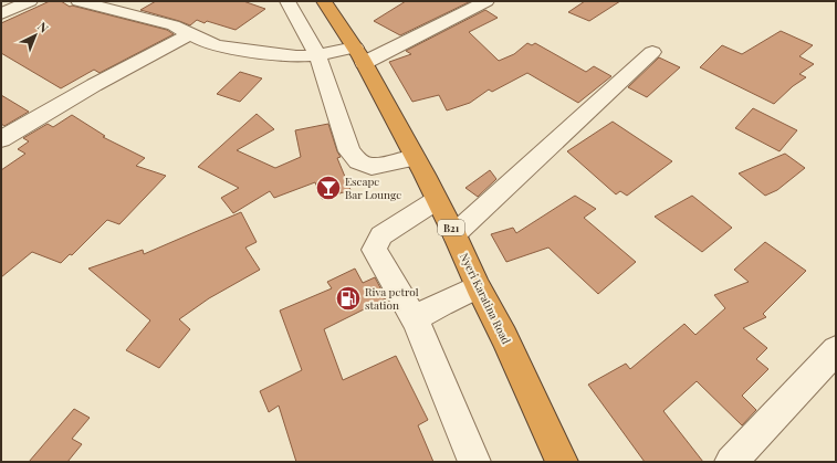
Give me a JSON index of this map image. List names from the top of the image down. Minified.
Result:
{"streets":{"highway":["B21","Nyeri Karatina Road"]},"places":{"bar":["Escape Bar Lounge"],"fuel station":["Riva petrol station"]},"north":"top right"}
